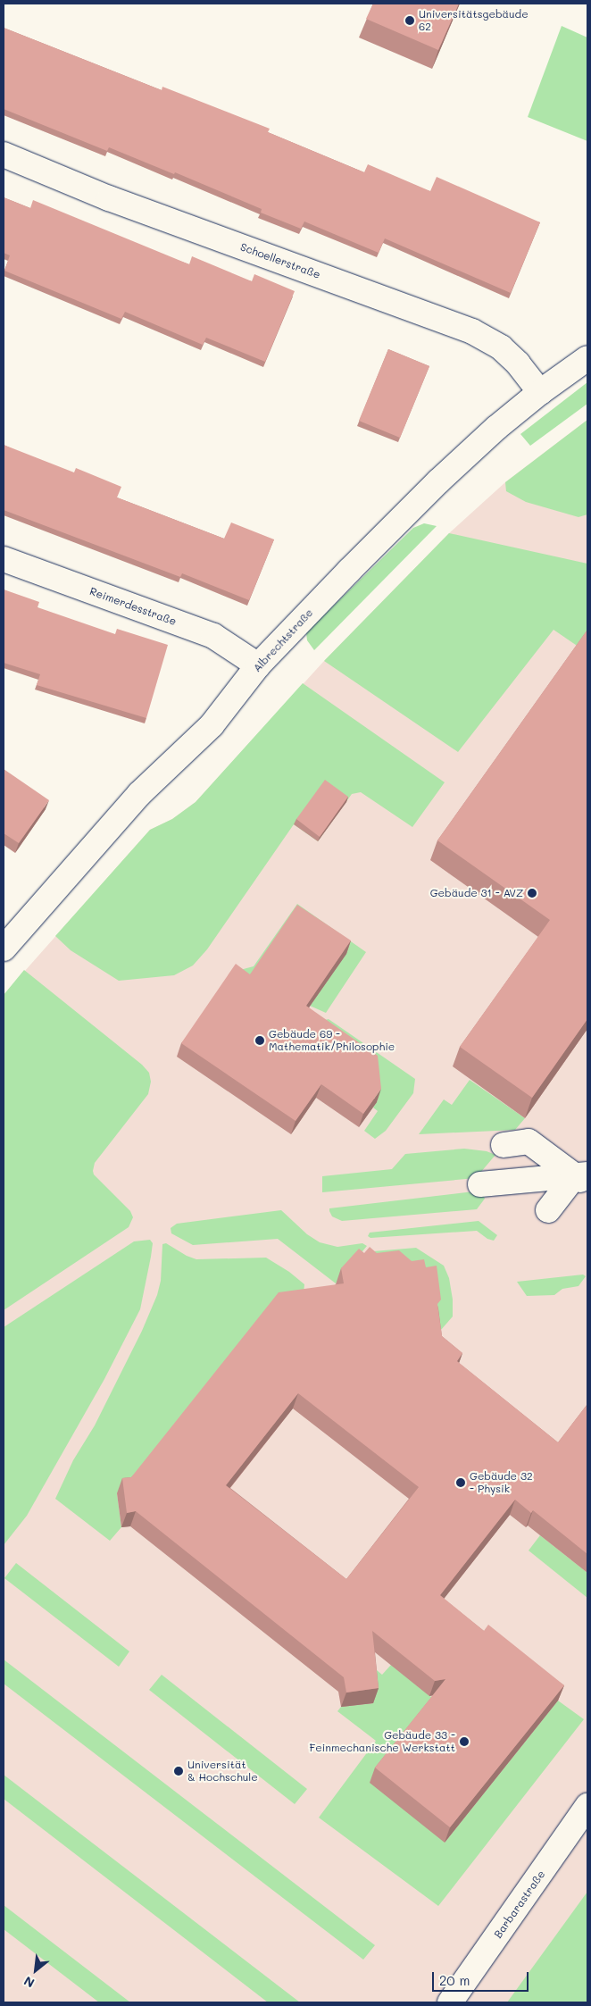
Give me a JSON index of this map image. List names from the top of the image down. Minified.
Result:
{"streets":{"street":["Schoellerstraße","Reimerdesstraße","Albrechtstraße","Barbarastraße"]},"crossings":[["Schoellerstraße","Albrechtstraße"],["Reimerdesstraße","Albrechtstraße"]],"places":["Universitätsgebäude 62","Gebäude 31 - AVZ","Gebäude 69 - Mathematik/Philosophie","Gebäude 32 - Physik","Gebäude 33 - Feinmechanische Werkstatt","Universität & Hochschule"],"scale_bar":"20 m","north":"bottom left"}
